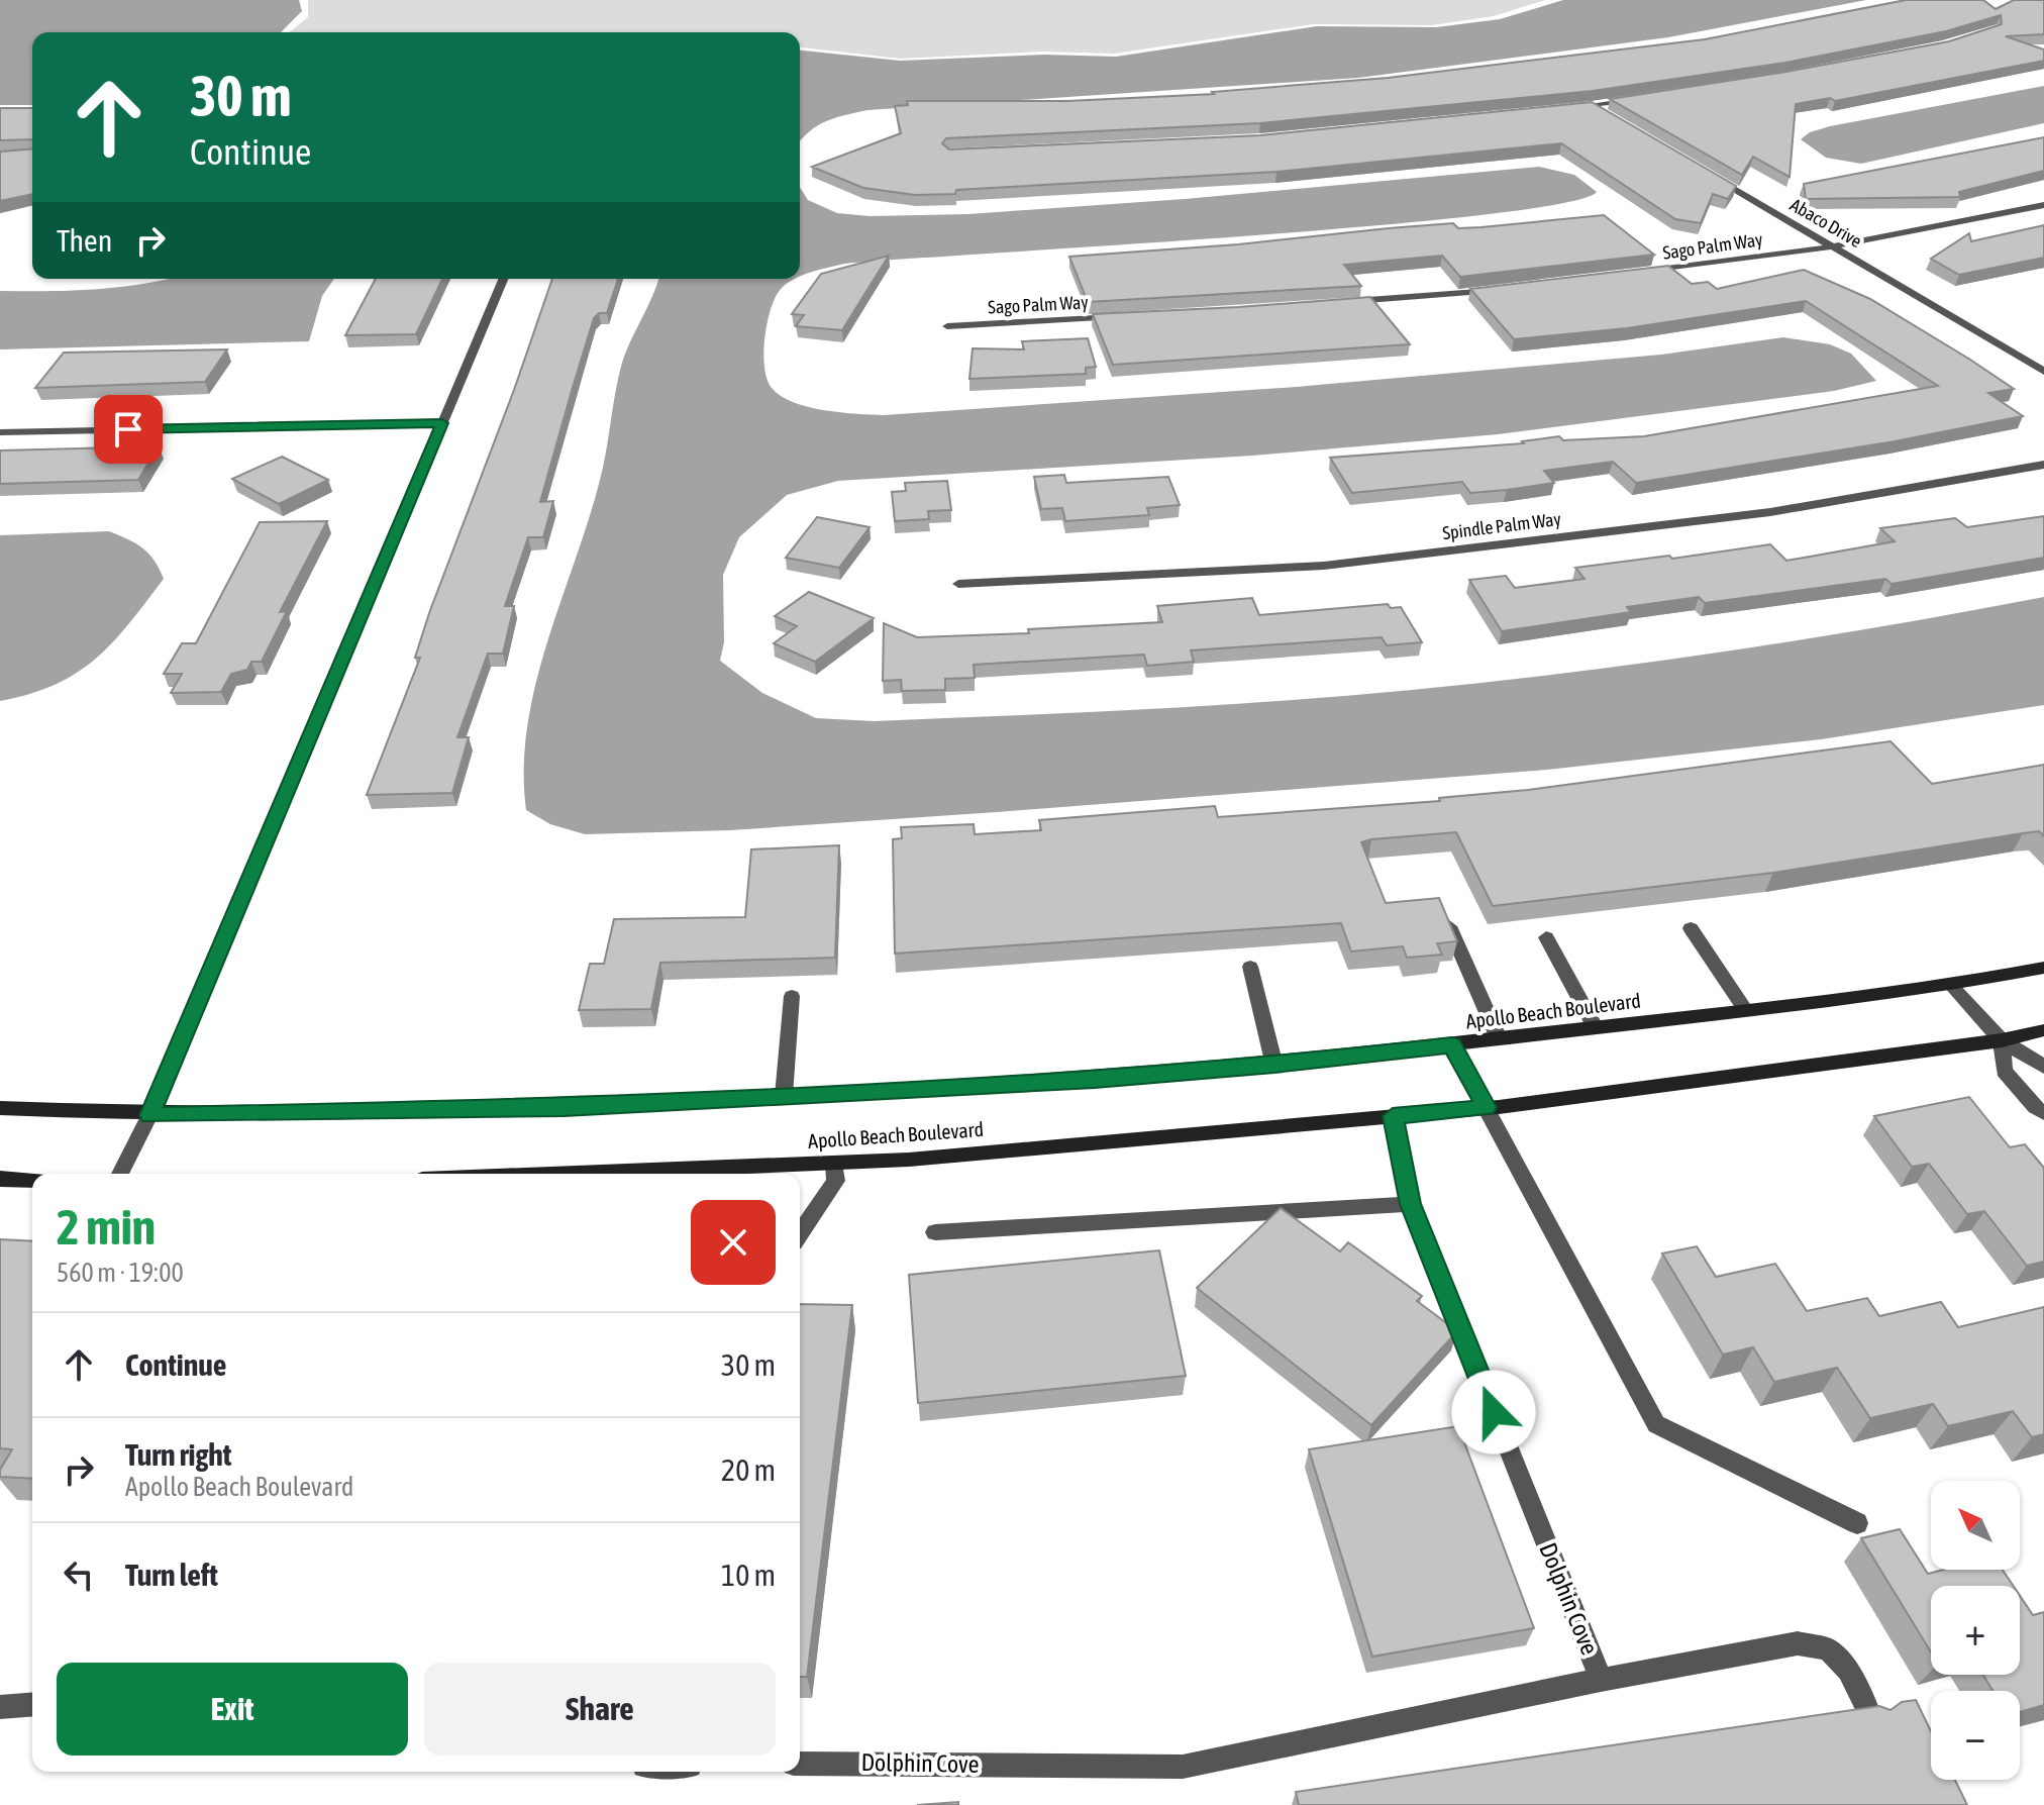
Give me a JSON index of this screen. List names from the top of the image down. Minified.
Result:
{"streets":{"main road":["Apollo Beach Boulevard"],"street":["Abaco Drive","Sago Palm Way","Spindle Palm Way","Dolphin Cove"]},"crossings":[["Abaco Drive","Sago Palm Way"],["Apollo Beach Boulevard","Dolphin Cove"]],"north":"top left","page":{"turn":["30 m","Continue"],"then":"Then","heading":["2 min","560 m · 19:00"],"list":[{"name":"Continue","value":"30 m"},{"name":"Turn right","note":"Apollo Beach Boulevard","value":"20 m"},{"name":"Turn left","value":"10 m"}],"map_buttons":["+","−"],"buttons":["Exit","Share"]}}
